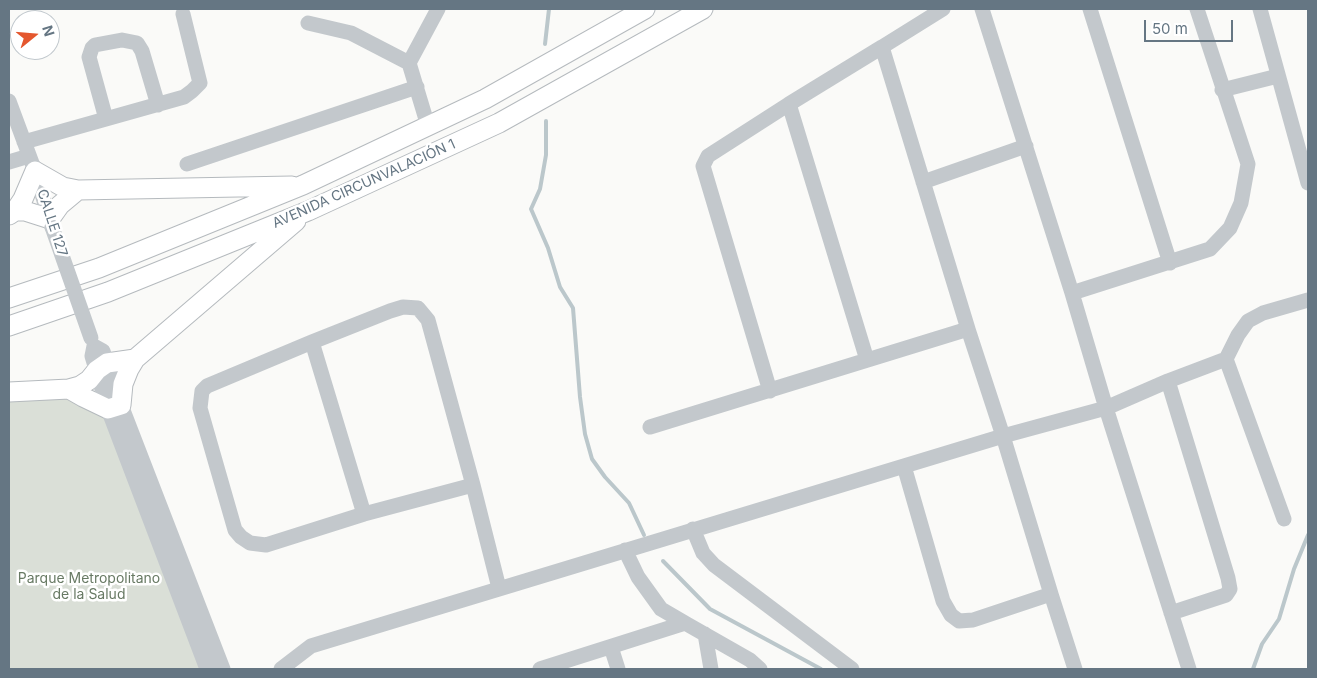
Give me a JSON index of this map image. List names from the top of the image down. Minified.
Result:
{"streets":{"main road":["AVENIDA CIRCUNVALACIÓN 1"],"street":["CALLE 127"]},"parks":["Parque Metropolitano de la Salud"],"scale_bar":"50 m","north":"right"}
